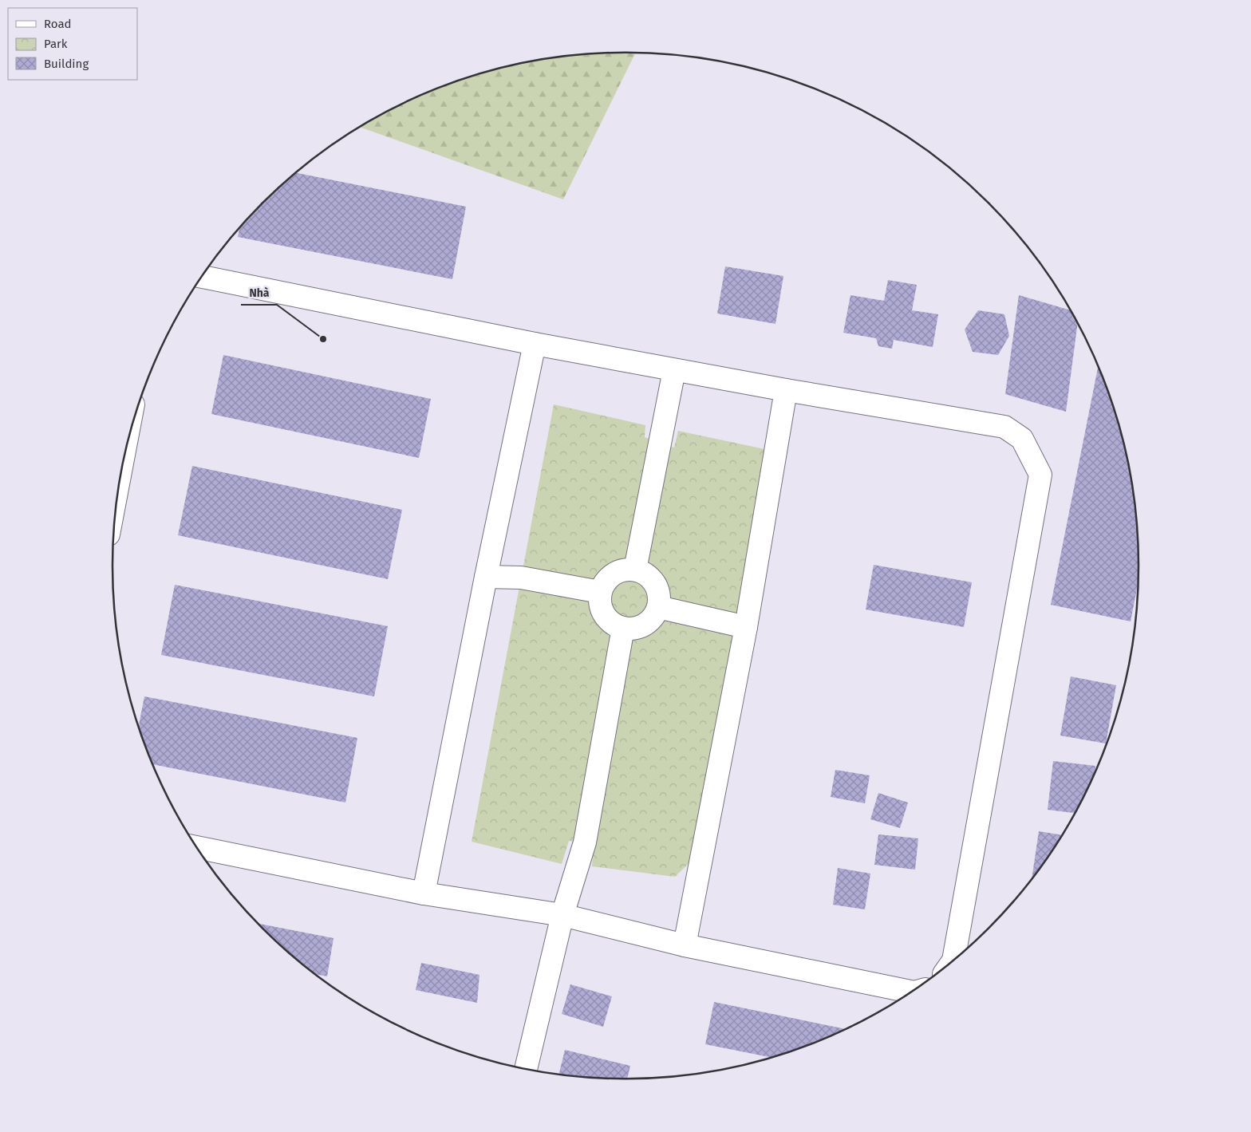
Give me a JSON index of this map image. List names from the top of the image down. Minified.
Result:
{"places":["Nhà"],"legend":["Road","Park","Building"]}
